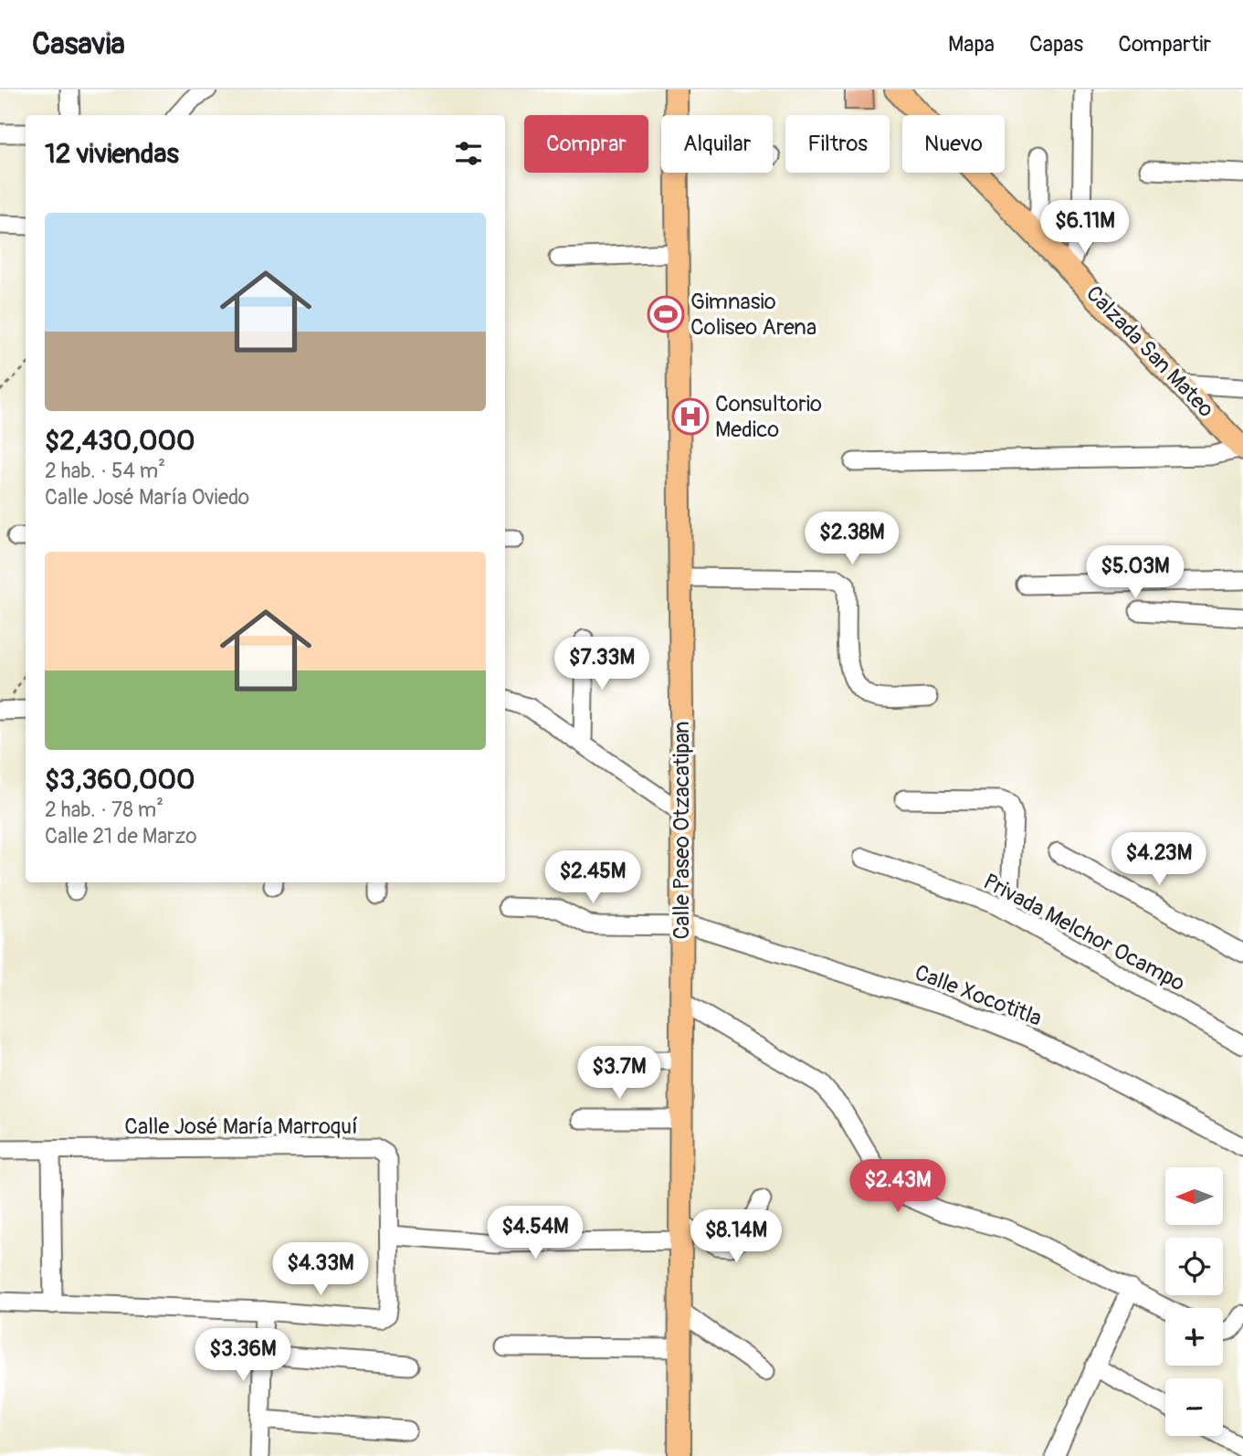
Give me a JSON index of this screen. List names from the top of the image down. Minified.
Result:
{"streets":{"main road":["Calzada San Mateo","Calle Paseo Otzacatipan"],"street":["Privada Melchor Ocampo","Calle Xocotitla","Calle José María Marroquí"]},"crossings":[["Calle Paseo Otzacatipan","Calle Xocotitla"]],"places":{"sports":["Gimnasio Coliseo Arena"],"hospital":["Consultorio Medico"]},"north":"left","page":{"header":"Casavia","nav":["Mapa","Capas","Compartir"],"chip":["Comprar","Alquilar","Filtros","Nuevo"],"heading":"12 viviendas","list":[{"name":"$2,430,000","note":"2 hab. · 54 m² · Calle José María Oviedo"},{"name":"$3,360,000","note":"2 hab. · 78 m² · Calle 21 de Marzo"}],"price":["$6.11M","$2.38M","$5.03M","$7.33M","$4.23M","$2.45M","$3.7M","$2.43M","$4.54M","$8.14M","$4.33M","$3.36M"],"map_buttons":["+","−"]}}
